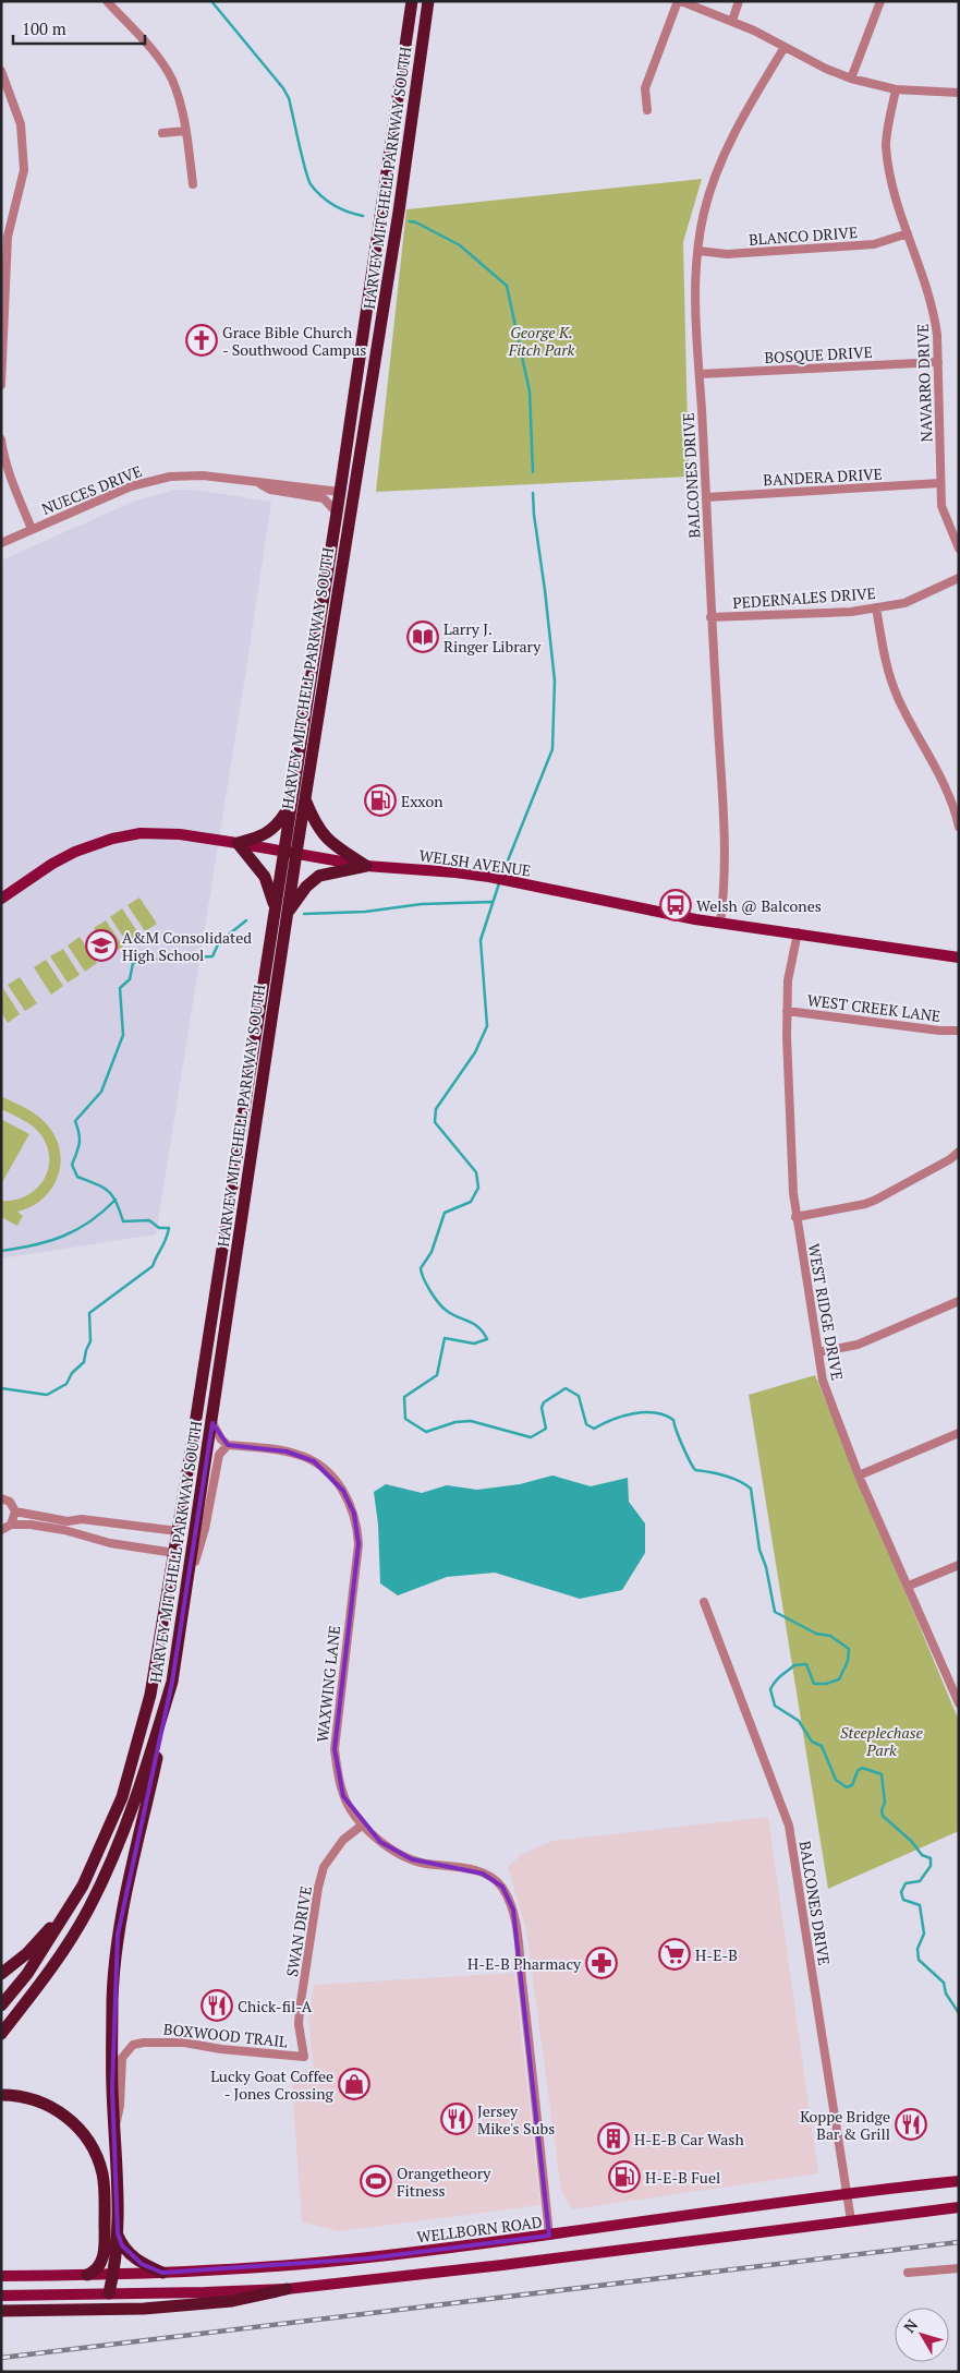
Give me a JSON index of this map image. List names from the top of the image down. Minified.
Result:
{"streets":{"highway":["HARVEY MITCHELL PARKWAY SOUTH"],"main road":["WELSH AVENUE","WELLBORN ROAD"],"street":["BLANCO DRIVE","BOSQUE DRIVE","NAVARRO DRIVE","BALCONES DRIVE","BANDERA DRIVE","NUECES DRIVE","PEDERNALES DRIVE","WEST CREEK LANE","WEST RIDGE DRIVE","WAXWING LANE","SWAN DRIVE","BOXWOOD TRAIL"]},"crossings":[["HARVEY MITCHELL PARKWAY SOUTH","NUECES DRIVE"],["HARVEY MITCHELL PARKWAY SOUTH","WELSH AVENUE"],["BLANCO DRIVE","NAVARRO DRIVE"],["BLANCO DRIVE","BALCONES DRIVE"],["BOSQUE DRIVE","NAVARRO DRIVE"],["BOSQUE DRIVE","BALCONES DRIVE"],["NAVARRO DRIVE","BANDERA DRIVE"],["BALCONES DRIVE","BANDERA DRIVE"],["BALCONES DRIVE","PEDERNALES DRIVE"],["BALCONES DRIVE","WELSH AVENUE"],["BALCONES DRIVE","WELLBORN ROAD"],["WELSH AVENUE","WEST RIDGE DRIVE"],["WEST CREEK LANE","WEST RIDGE DRIVE"],["WAXWING LANE","SWAN DRIVE"],["WAXWING LANE","WELLBORN ROAD"],["SWAN DRIVE","BOXWOOD TRAIL"]],"parks":["George K. Fitch Park","Steeplechase Park"],"places":{"church":["Grace Bible Church - Southwood Campus"],"library":["Larry J. Ringer Library"],"fuel station":["Exxon","H-E-B Fuel"],"bus stop":["Welsh @ Balcones"],"school or university":["A&M Consolidated High School"],"supermarket":["H-E-B"],"pharmacy":["H-E-B Pharmacy"],"restaurant":["Chick-fil-A","Jersey Mike's Subs","Koppe Bridge Bar & Grill"],"shop":["Lucky Goat Coffee - Jones Crossing"],"building":["H-E-B Car Wash"],"sports":["Orangetheory Fitness"]},"scale_bar":"100 m","north":"top left"}
